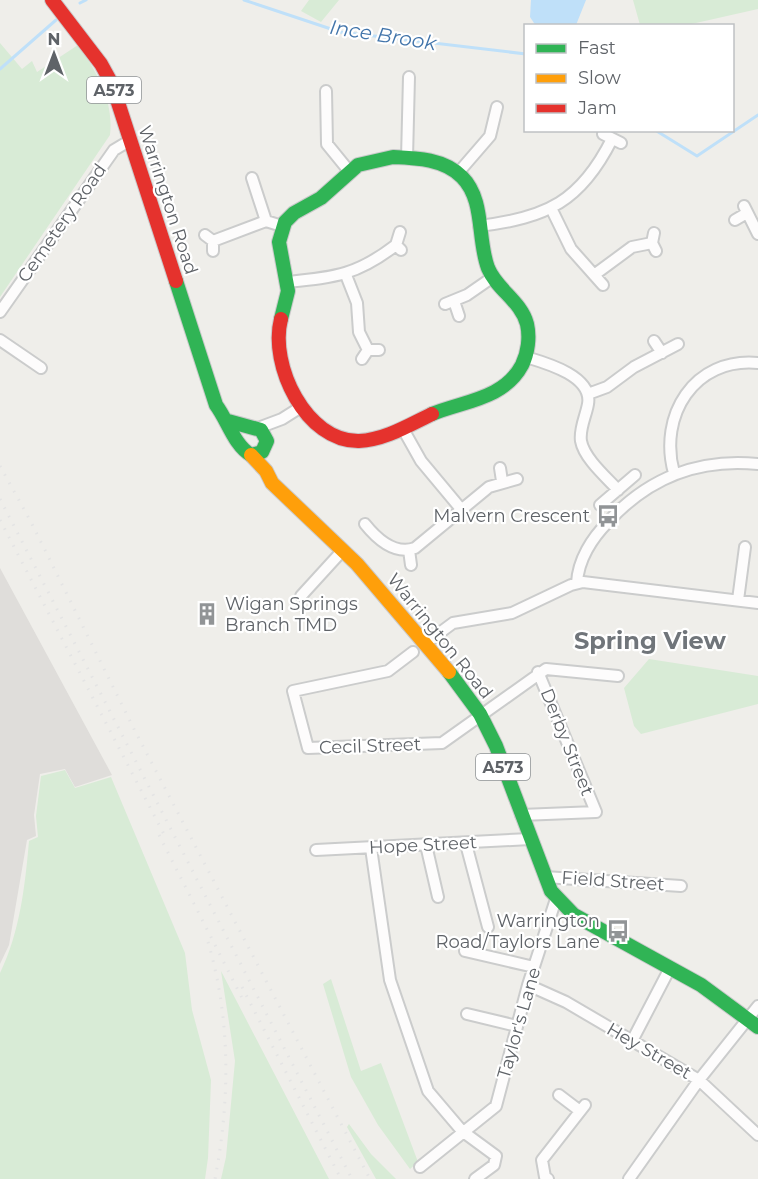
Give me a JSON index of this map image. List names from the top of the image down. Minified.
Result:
{"streets":{"main road":["A573","Warrington Road"],"street":["Cemetery Road","Derby Street","Cecil Street","Hope Street","Field Street","Taylor's Lane","Hey Street"]},"crossings":[["A573","Warrington Road"],["Warrington Road","Cemetery Road"],["Warrington Road","Derby Street"],["Warrington Road","Cecil Street"],["Warrington Road","Hope Street"],["Warrington Road","Field Street"],["Warrington Road","Taylor's Lane"],["Taylor's Lane","Hey Street"]],"districts":["Spring View"],"water":["Ince Brook"],"places":{"bus stop":["Malvern Crescent","Warrington Road/Taylors Lane"],"building":["Wigan Springs Branch TMD"]},"legend":["Fast","Slow","Jam"],"north":"top"}
